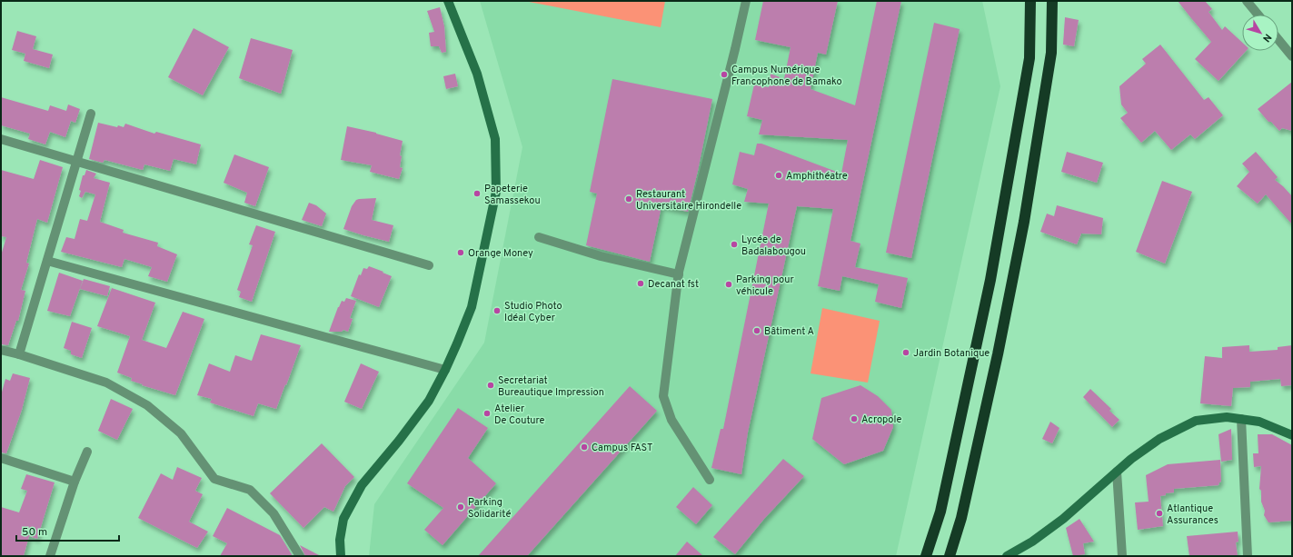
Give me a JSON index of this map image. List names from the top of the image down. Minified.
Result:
{"places":["Campus Numérique Francophone de Bamako","Amphithéatre","Papeterie Samassekou","Restaurant Universitaire Hirondelle","Lycée de Badalabougou","Orange Money","Decanat fst","Parking pour véhicule","Studio Photo Idéal Cyber","Bâtiment A","Jardin Botanique","Secretariat Bureautique Impression","Atelier De Couture","Acropole","Campus FAST","Parking Solidarité","Atlantique Assurances"],"scale_bar":"50 m","north":"bottom right"}
